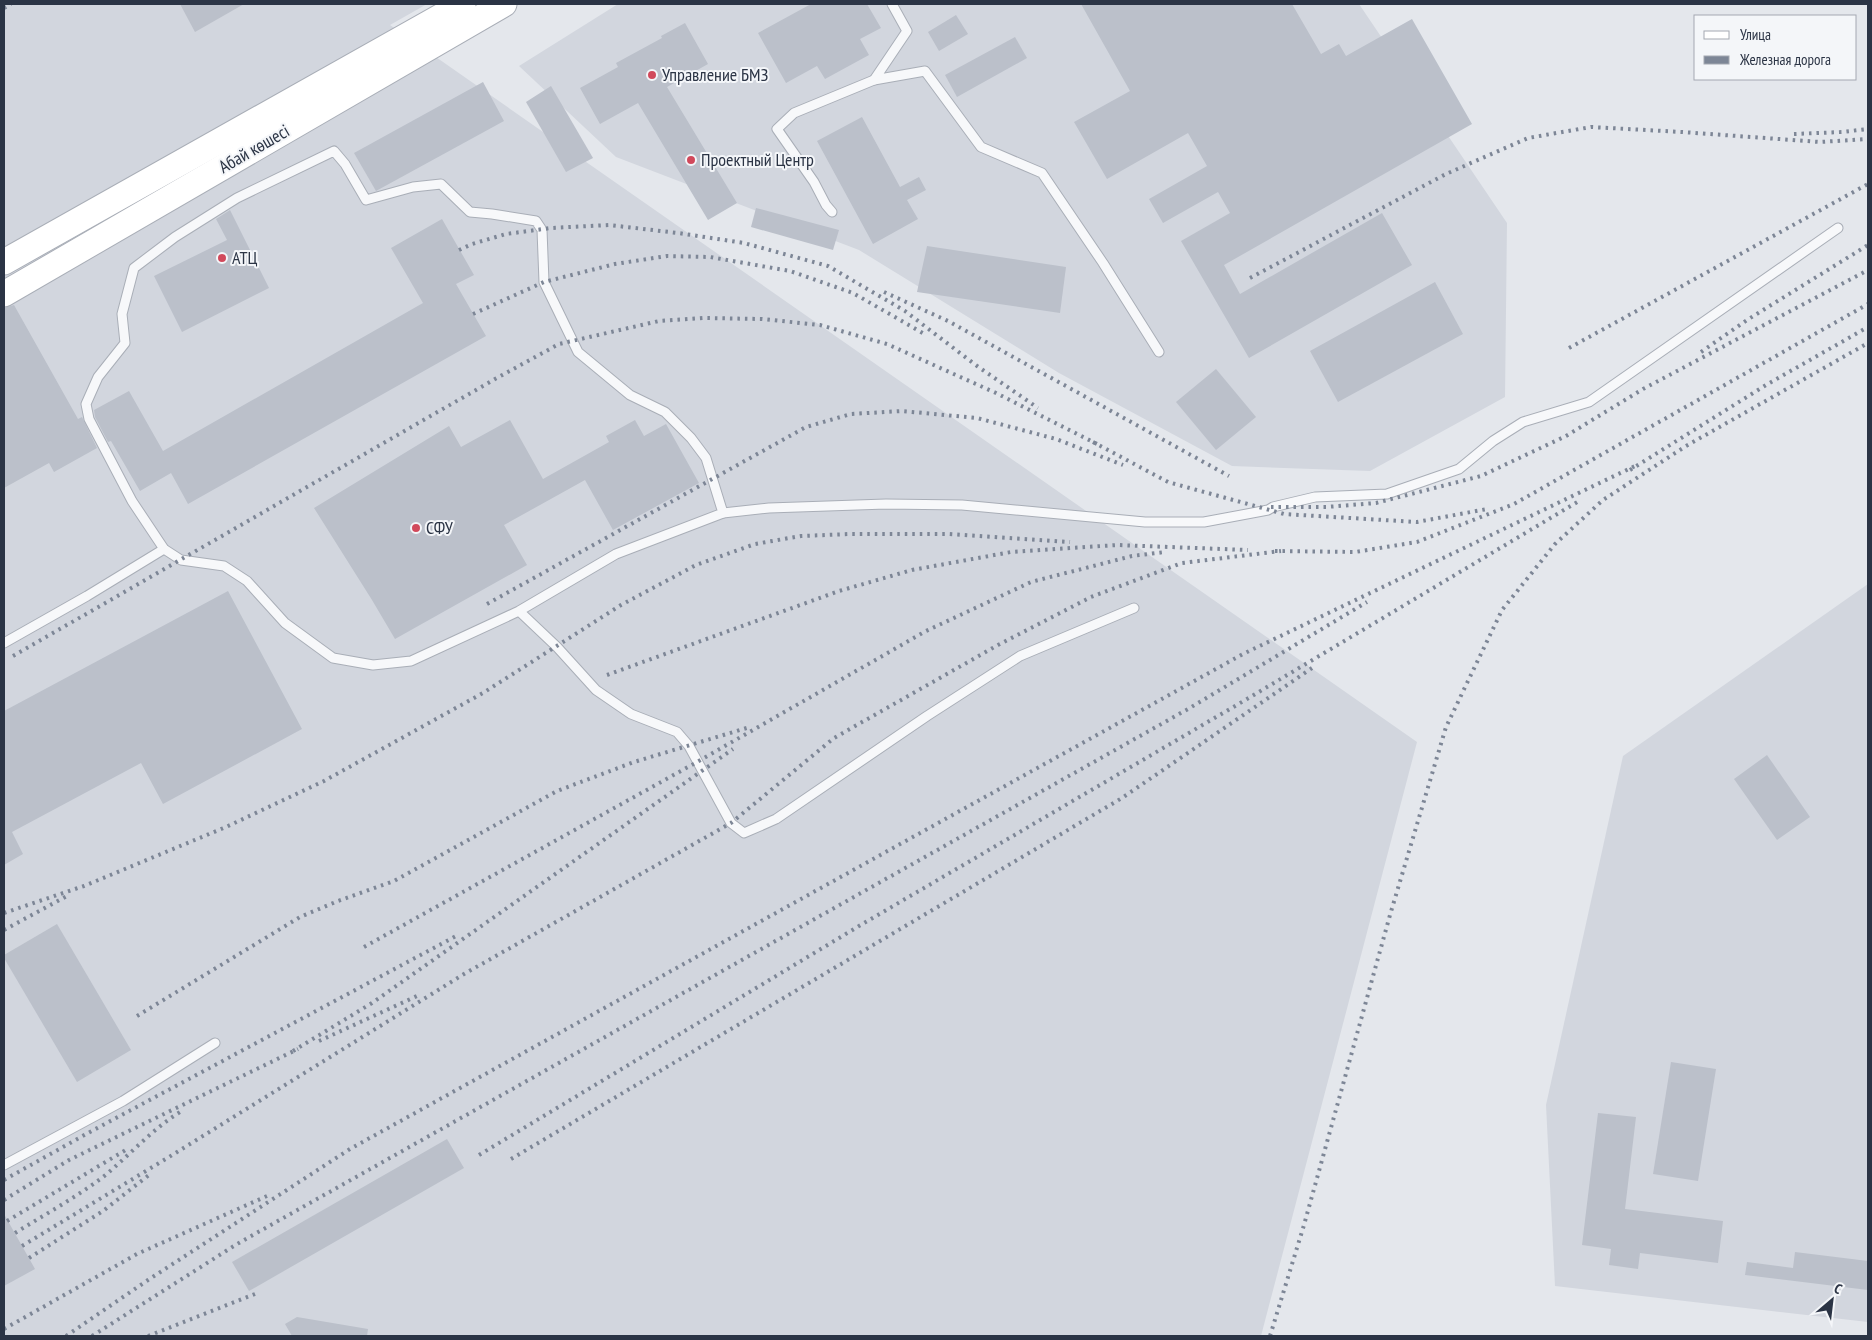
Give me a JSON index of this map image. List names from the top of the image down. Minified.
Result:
{"streets":{"street":["Абай көшесі"]},"places":["Управление БМЗ","Проектный Центр","АТЦ","СФУ"],"legend":["Улица","Железная дорога"],"north":"top right"}
